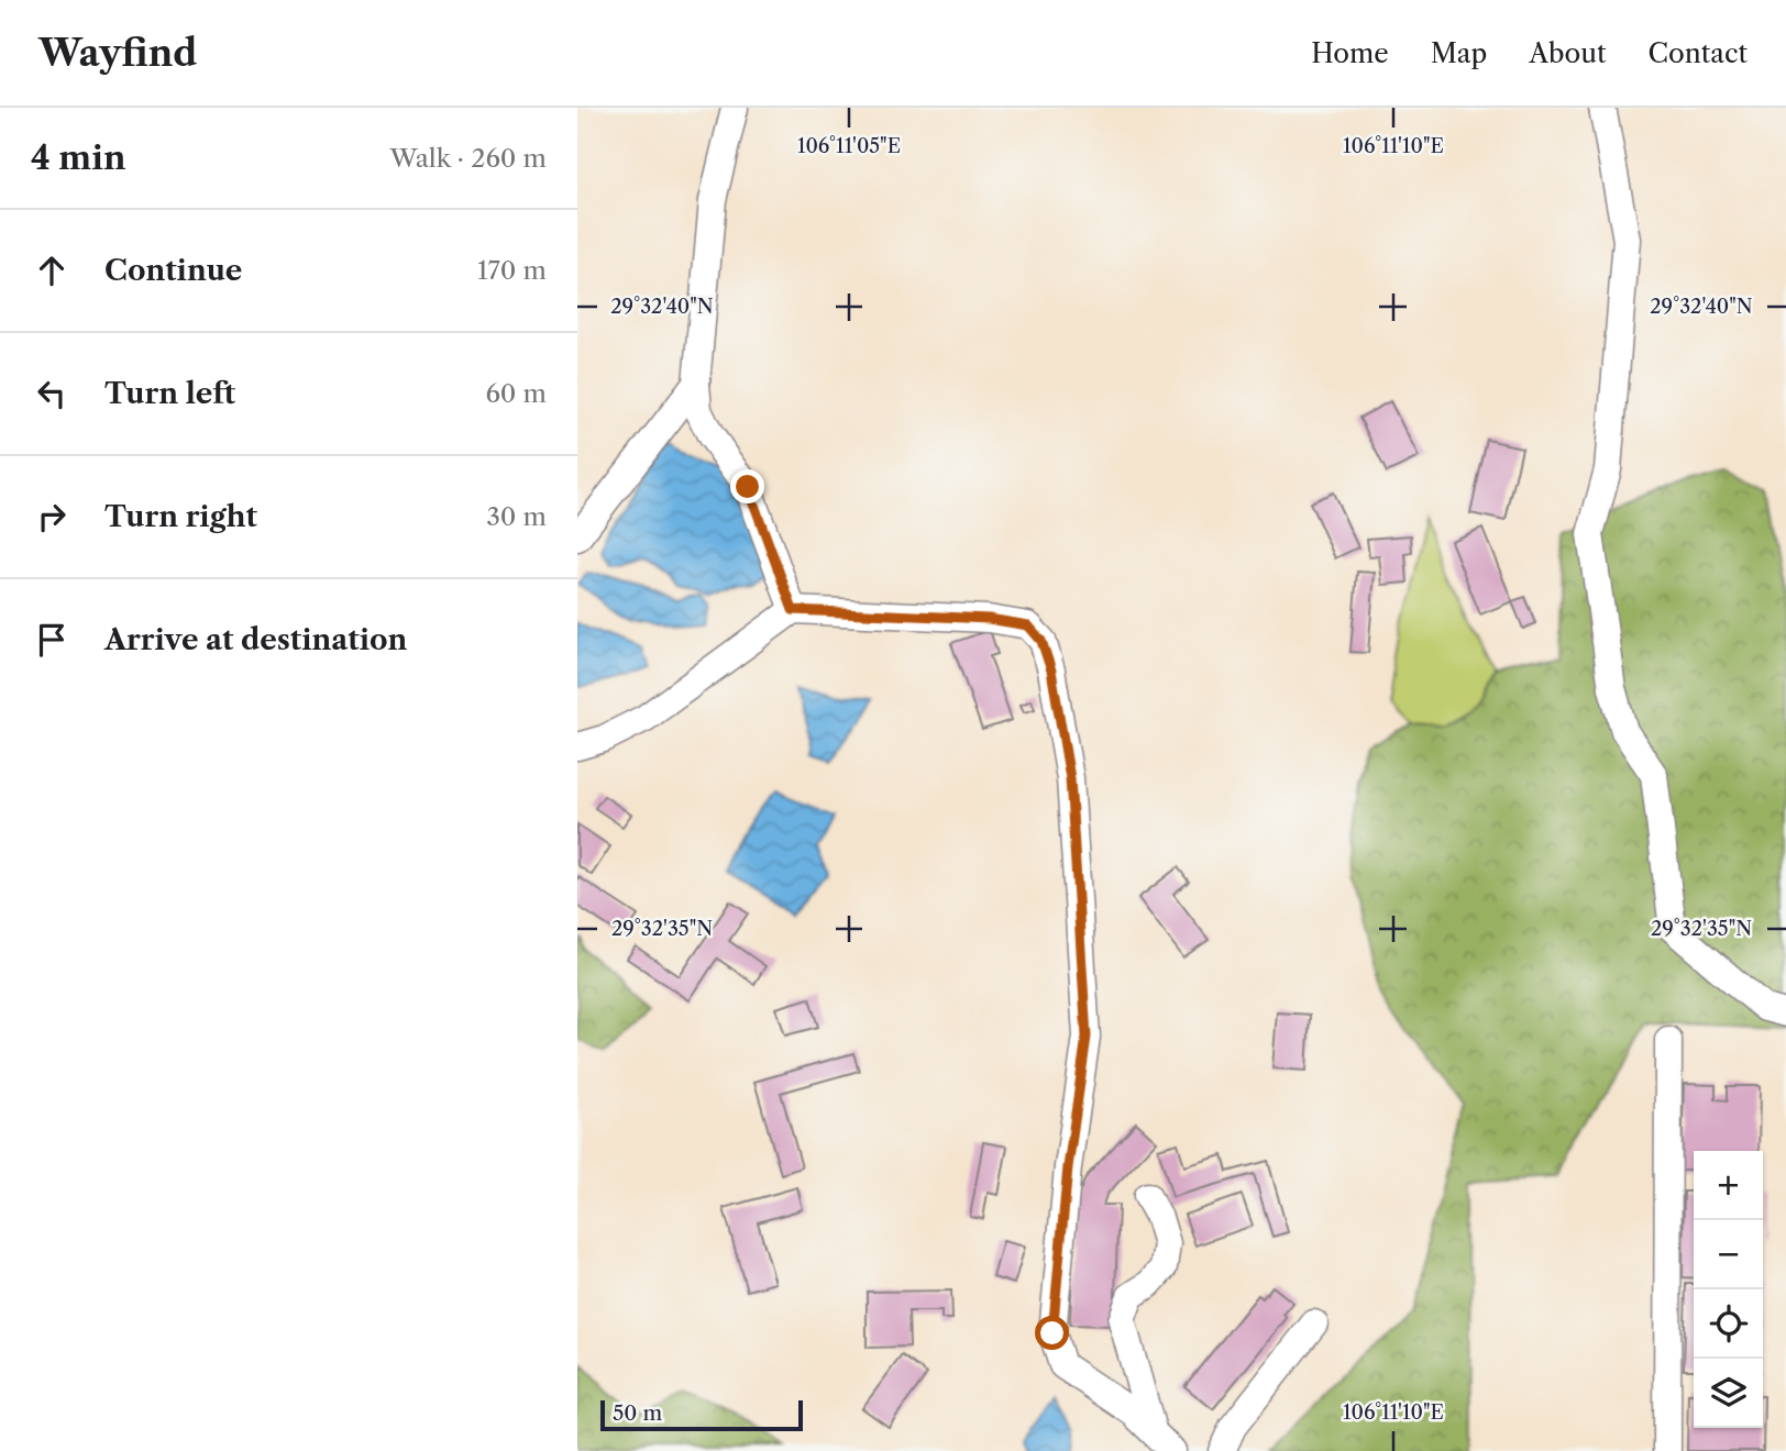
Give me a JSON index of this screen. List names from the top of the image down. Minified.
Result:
{"scale_bar":"50 m","page":{"header":"Wayfind","nav":["Home","Map","About","Contact"],"heading":["4 min","Walk · 260 m"],"list":[["Continue","170 m"],["Turn left","60 m"],["Turn right","30 m"],"Arrive at destination"],"map_buttons":["+","−"],"scale":"50 m"},"coordinates":["106°11'05\"E","106°11'10\"E","29°32'40\"N","29°32'35\"N"]}
